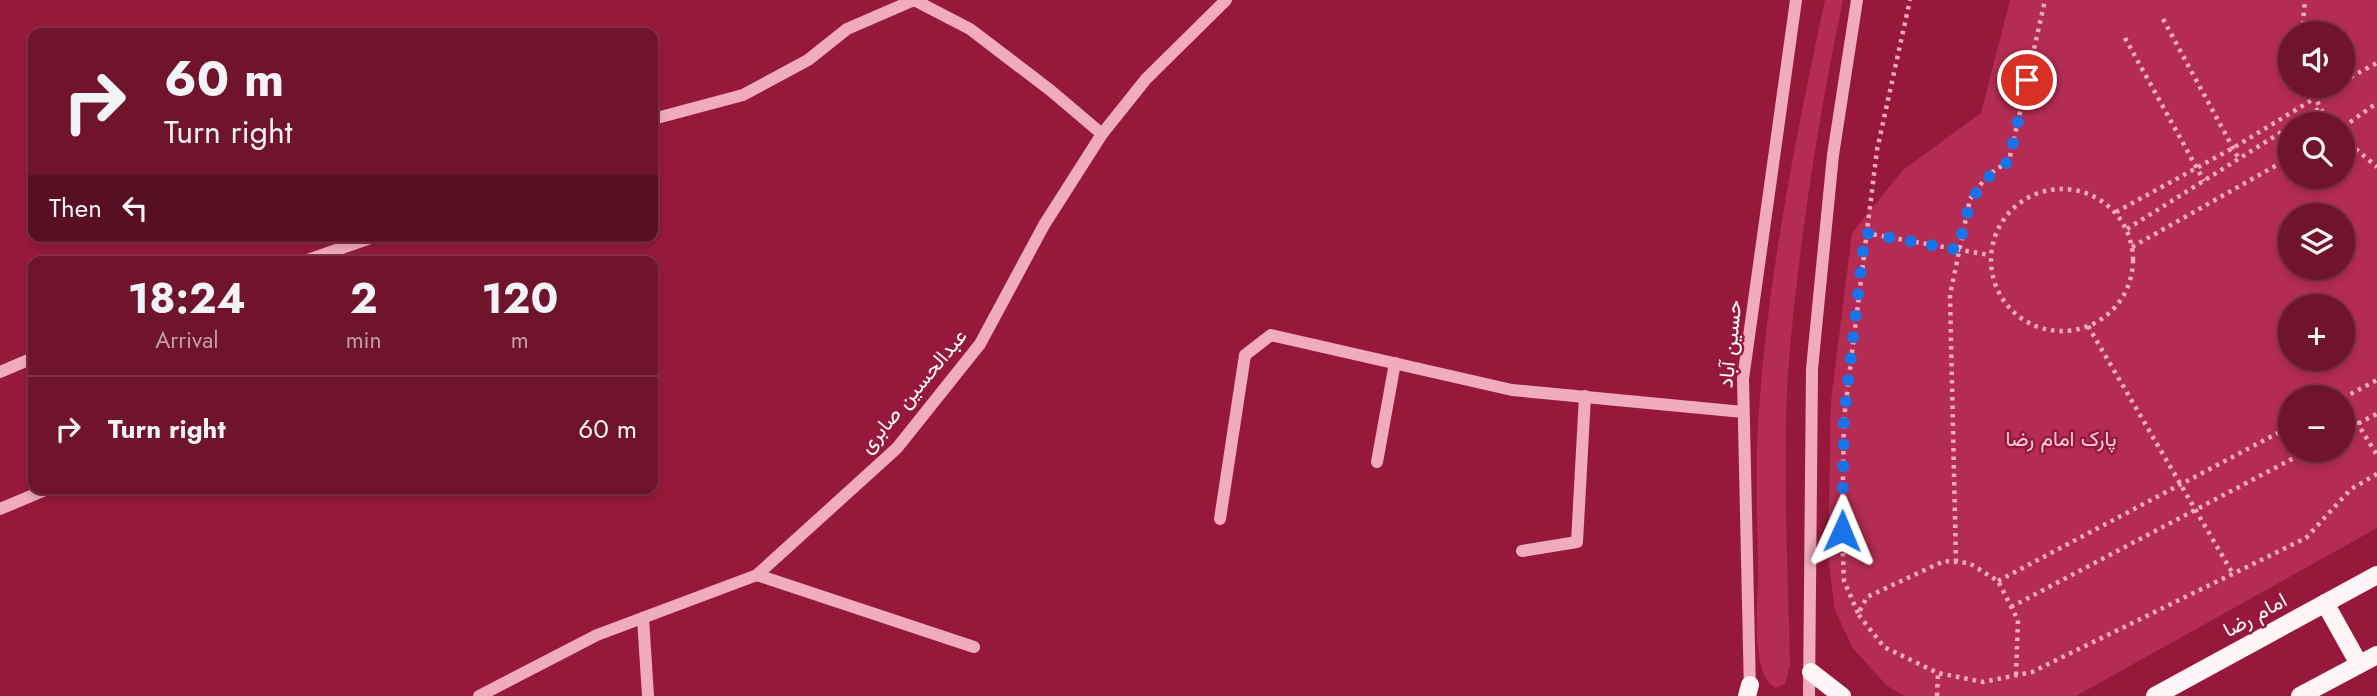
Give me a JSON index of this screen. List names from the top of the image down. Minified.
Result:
{"streets":{"main road":["امام رضا"],"street":["حسین آباد","عبدالحسین صابری"]},"parks":["پارک امام رضا"],"page":{"map_buttons":["+","−"],"turn":["60 m","Turn right"],"then":"Then","eta":["18:24","Arrival","2","min","120","m"],"list":[{"name":"Turn right","value":"60 m"}]}}
